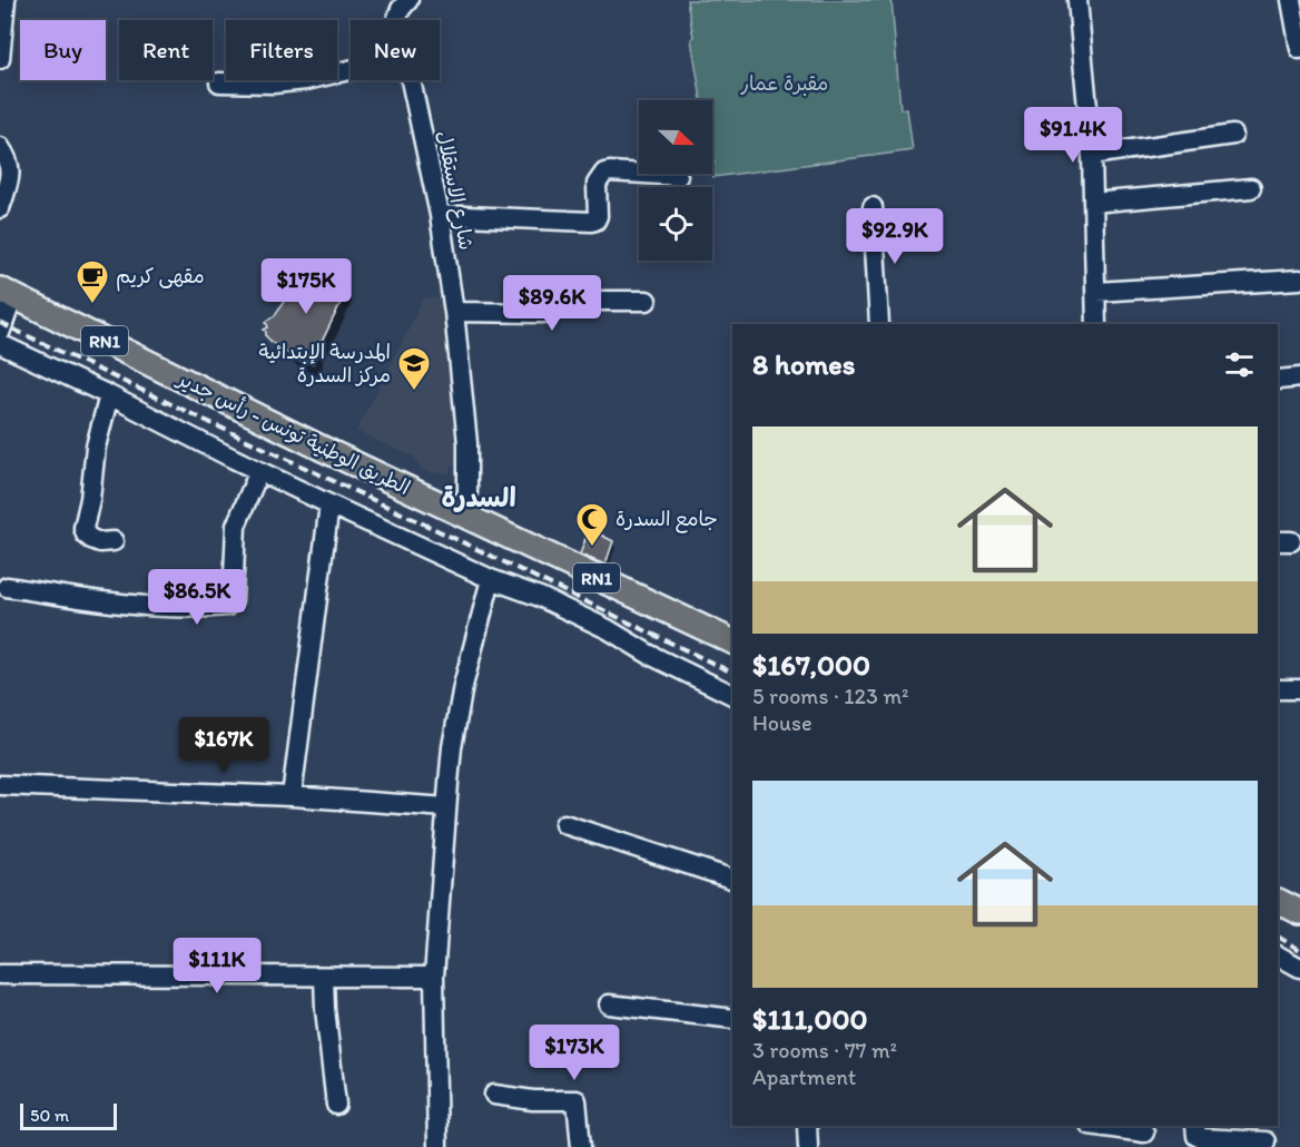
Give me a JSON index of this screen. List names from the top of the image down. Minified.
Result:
{"streets":{"main road":["RN1","الطريق الوطنية تونس - رأس جدير"],"street":["شارع الاستقلال"]},"crossings":[["شارع الاستقلال","الطريق الوطنية تونس - رأس جدير"]],"districts":["السدرة"],"parks":["مقبرة عمار"],"places":{"cafe":["مقهى كريم"],"school or university":["المدرسة الإبتدائية مركز السدرة"],"mosque":["جامع السدرة"]},"scale_bar":"50 m","north":"right","page":{"chip":["Buy","Rent","Filters","New"],"price":["$91.4K","$92.9K","$175K","$89.6K","$86.5K","$167K","$111K","$173K"],"heading":"8 homes","list":[{"name":"$167,000","note":"5 rooms · 123 m² · House"},{"name":"$111,000","note":"3 rooms · 77 m² · Apartment"}],"scale":"50 m"}}
